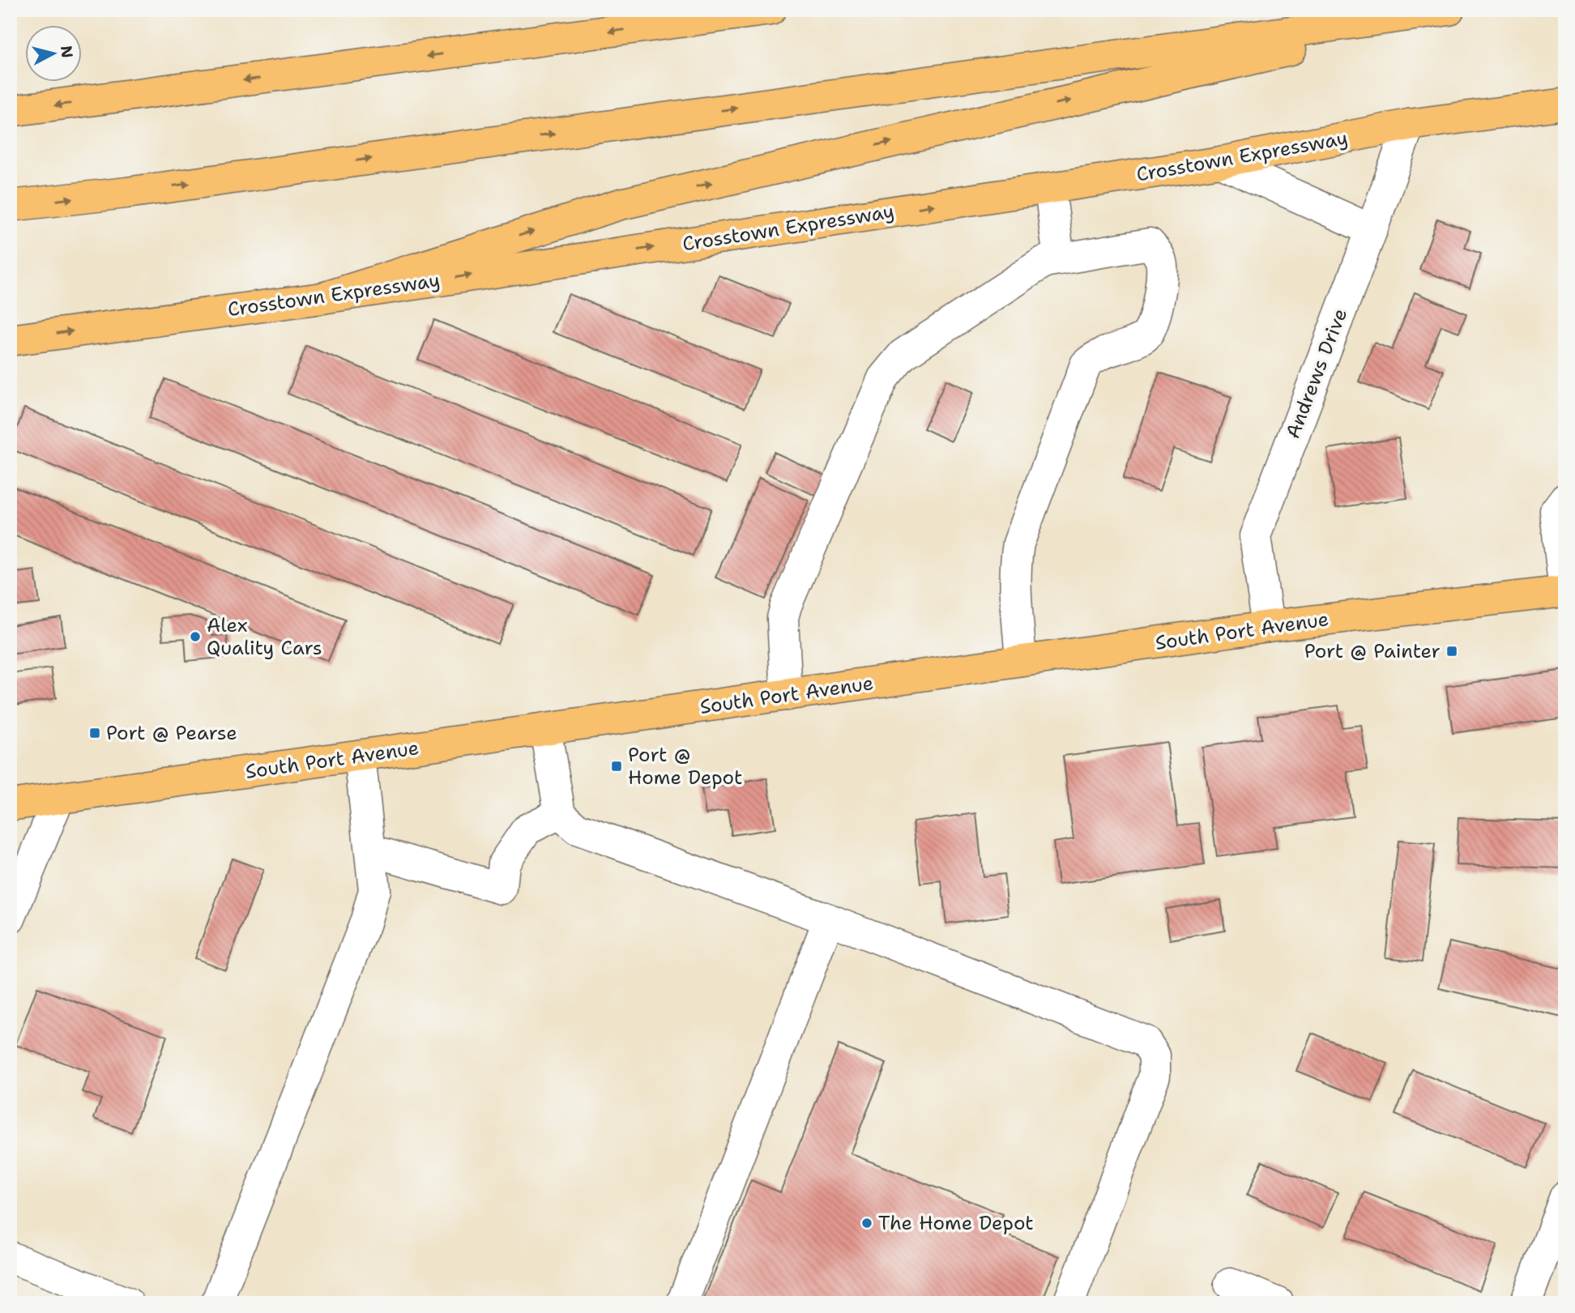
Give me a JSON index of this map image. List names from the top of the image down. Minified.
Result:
{"streets":{"main road":["Crosstown Expressway","South Port Avenue"],"street":["Andrews Drive"]},"crossings":[["Crosstown Expressway","Andrews Drive"],["Andrews Drive","South Port Avenue"]],"places":{"other":["Alex Quality Cars","The Home Depot"],"transit":["Port @ Painter","Port @ Pearse","Port @ Home Depot"]},"north":"right"}
